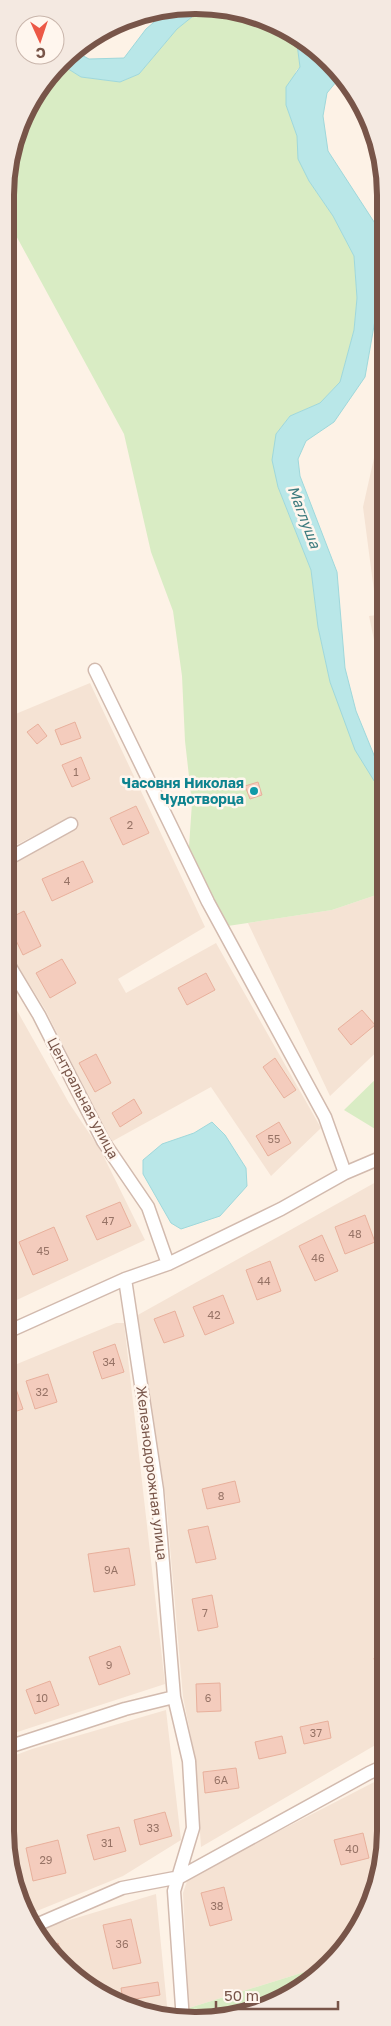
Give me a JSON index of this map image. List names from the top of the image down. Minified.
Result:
{"streets":{"street":["Центральная улица","Железнодорожная улица"]},"water":["Маглуша"],"places":["Часовня Николая Чудотворца"],"house_numbers":["1","2","4","55","47","48","45","46","44","42","34","32","8","9А","7","9","10","6","37","6А","33","31","40","29","38","36"],"scale_bar":"50 m","north":"bottom"}
